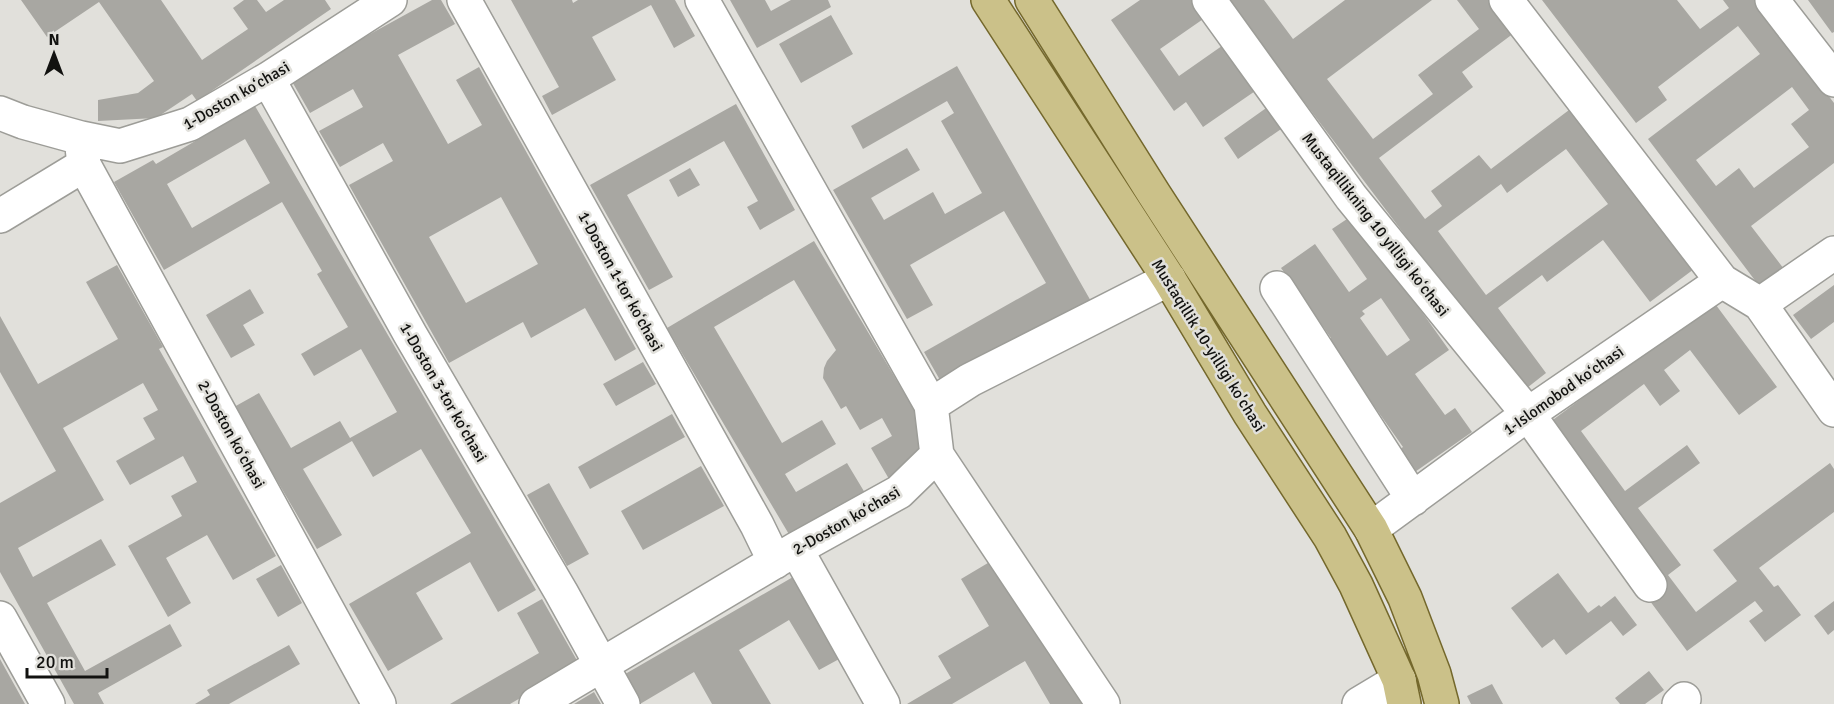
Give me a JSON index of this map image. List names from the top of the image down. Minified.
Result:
{"streets":{"main road":["Mustaqillik 10-yilligi ko'chasi"],"street":["1-Doston koʻchasi","Mustaqillikning 10 yilligi koʻchasi","1-Doston 1-tor koʻchasi","1-Islomobod koʻchasi","1-Doston 3-tor koʻchasi","2-Doston koʻchasi"]},"crossings":[["1-Doston koʻchasi","1-Doston 3-tor koʻchasi"],["1-Doston koʻchasi","2-Doston koʻchasi"],["Mustaqillikning 10 yilligi koʻchasi","1-Islomobod koʻchasi"],["1-Doston 1-tor koʻchasi","2-Doston koʻchasi"],["1-Doston 3-tor koʻchasi","2-Doston koʻchasi"]],"scale_bar":"20 m","north":"top"}
